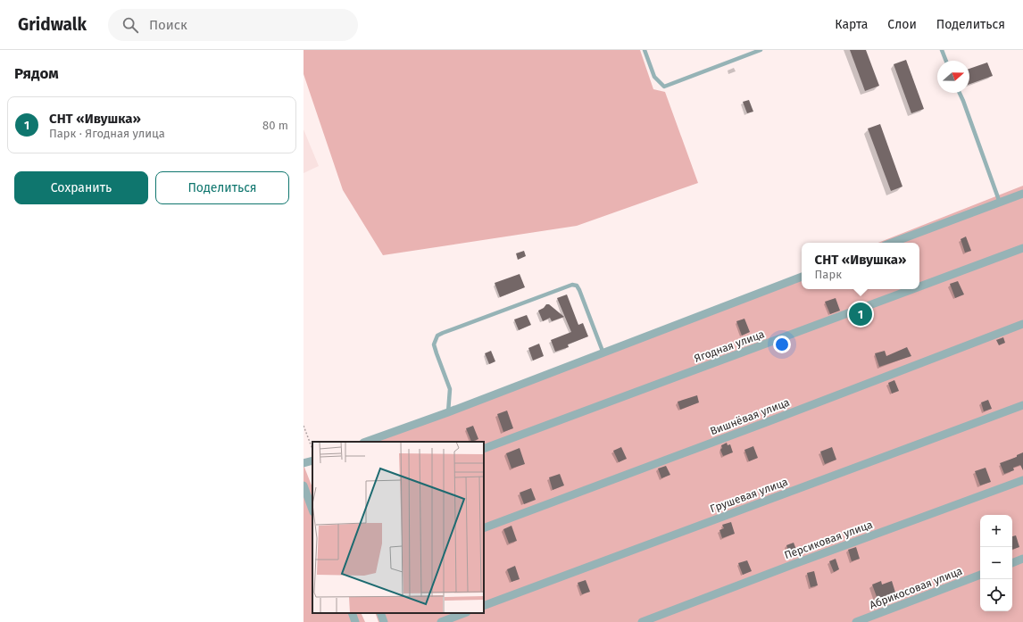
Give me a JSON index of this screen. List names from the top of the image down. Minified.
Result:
{"streets":{"street":["Ягодная улица","Вишнёвая улица","Грушевая улица","Персиковая улица","Абрикосовая улица"]},"north":"right","page":{"header":"Gridwalk","search":"Поиск","nav":["Карта","Слои","Поделиться"],"heading":"Рядом","list":[{"mark":"1","name":"СНТ «Ивушка»","note":"Парк · Ягодная улица","value":"80 m"}],"buttons":["Сохранить","Поделиться"],"popup":["СНТ «Ивушка»","Парк"],"pins":"1","map_buttons":["+","−"]}}
